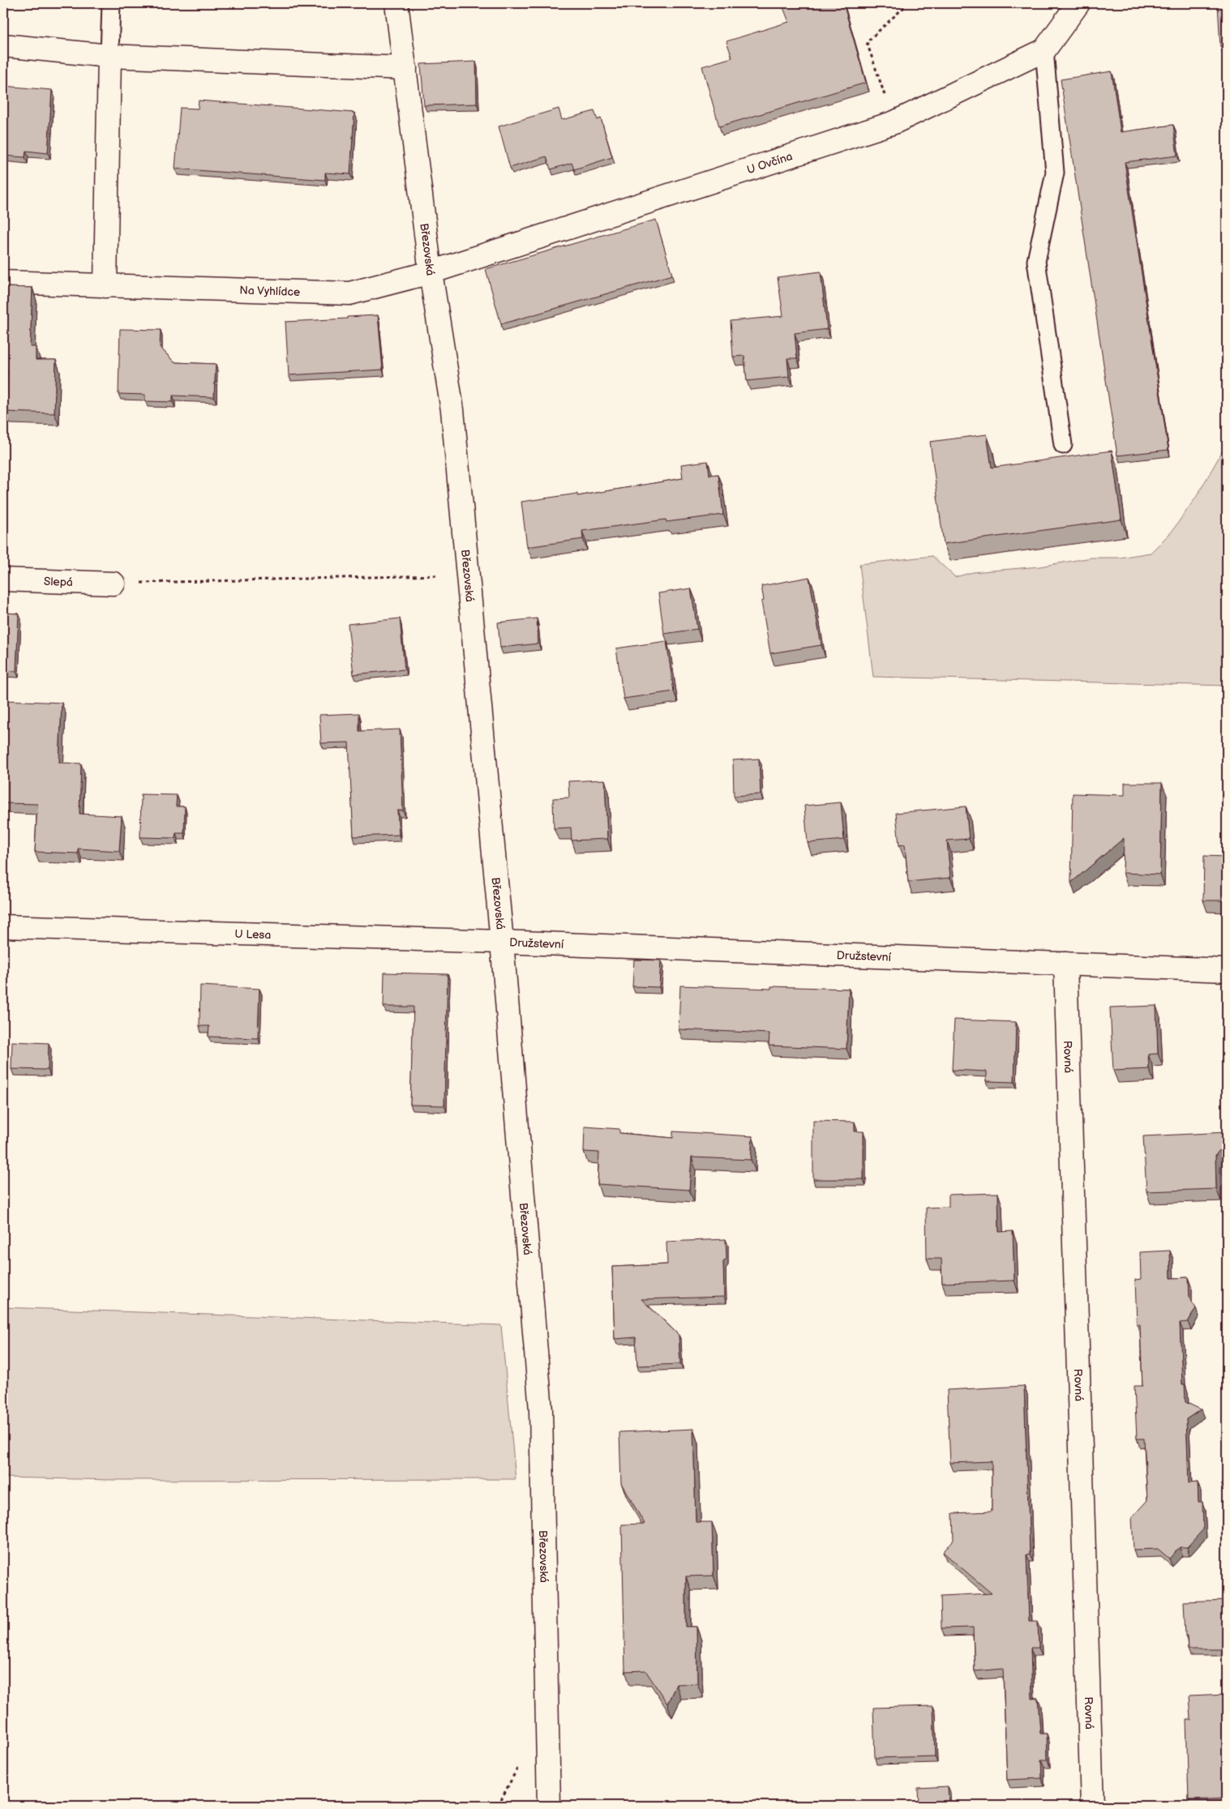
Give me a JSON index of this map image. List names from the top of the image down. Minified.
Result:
{"streets":{"street":["U Ovčína","Březovská","Na Vyhlídce","Slepá","U Lesa","Družstevní","Rovná"]},"crossings":[["U Ovčína","Březovská"],["U Ovčína","Na Vyhlídce"],["Březovská","Na Vyhlídce"],["Březovská","U Lesa"],["Březovská","Družstevní"],["U Lesa","Družstevní"],["Družstevní","Rovná"]]}
